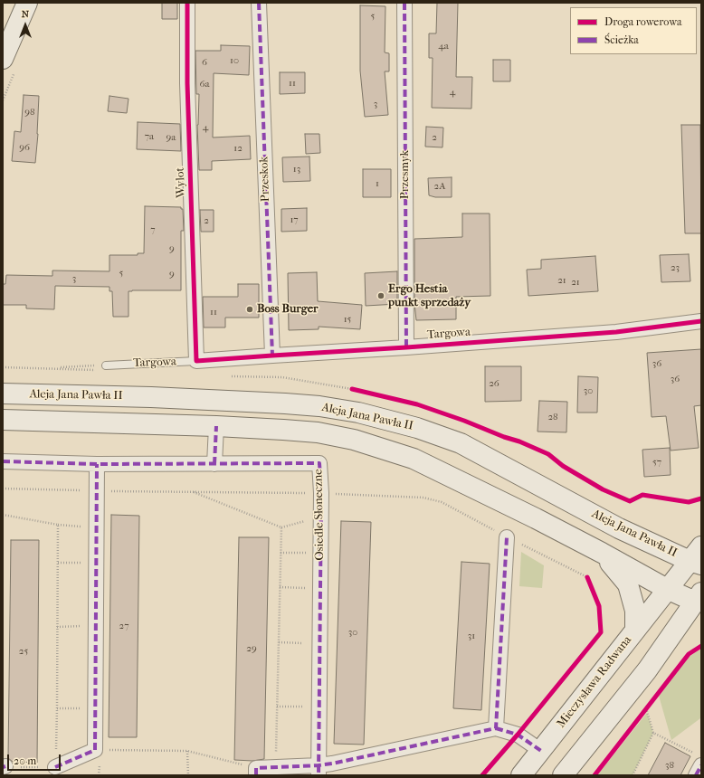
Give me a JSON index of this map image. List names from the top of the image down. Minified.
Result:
{"streets":{"main road":["Aleja Jana Pawła II","Mieczysława Radwana"],"street":["Przesmyk","Przeskok","Wylot","Targowa","Osiedle Słoneczne"]},"crossings":[["Przesmyk","Targowa"],["Przeskok","Targowa"],["Wylot","Targowa"],["Aleja Jana Pawła II","Mieczysława Radwana"]],"places":["Ergo Hestia punkt sprzedaży","Boss Burger"],"house_numbers":["5","4a","10","6","11","6a","4","3","98","4","7a","9a","2","96","12","13","1","2A","17","2","7","9","23","5","9","3","21","21","11","15","36","36","26","30","28","57","27","30","31","29","25","38"],"legend":["Droga rowerowa","Ścieżka"],"scale_bar":"20 m","north":"top"}
